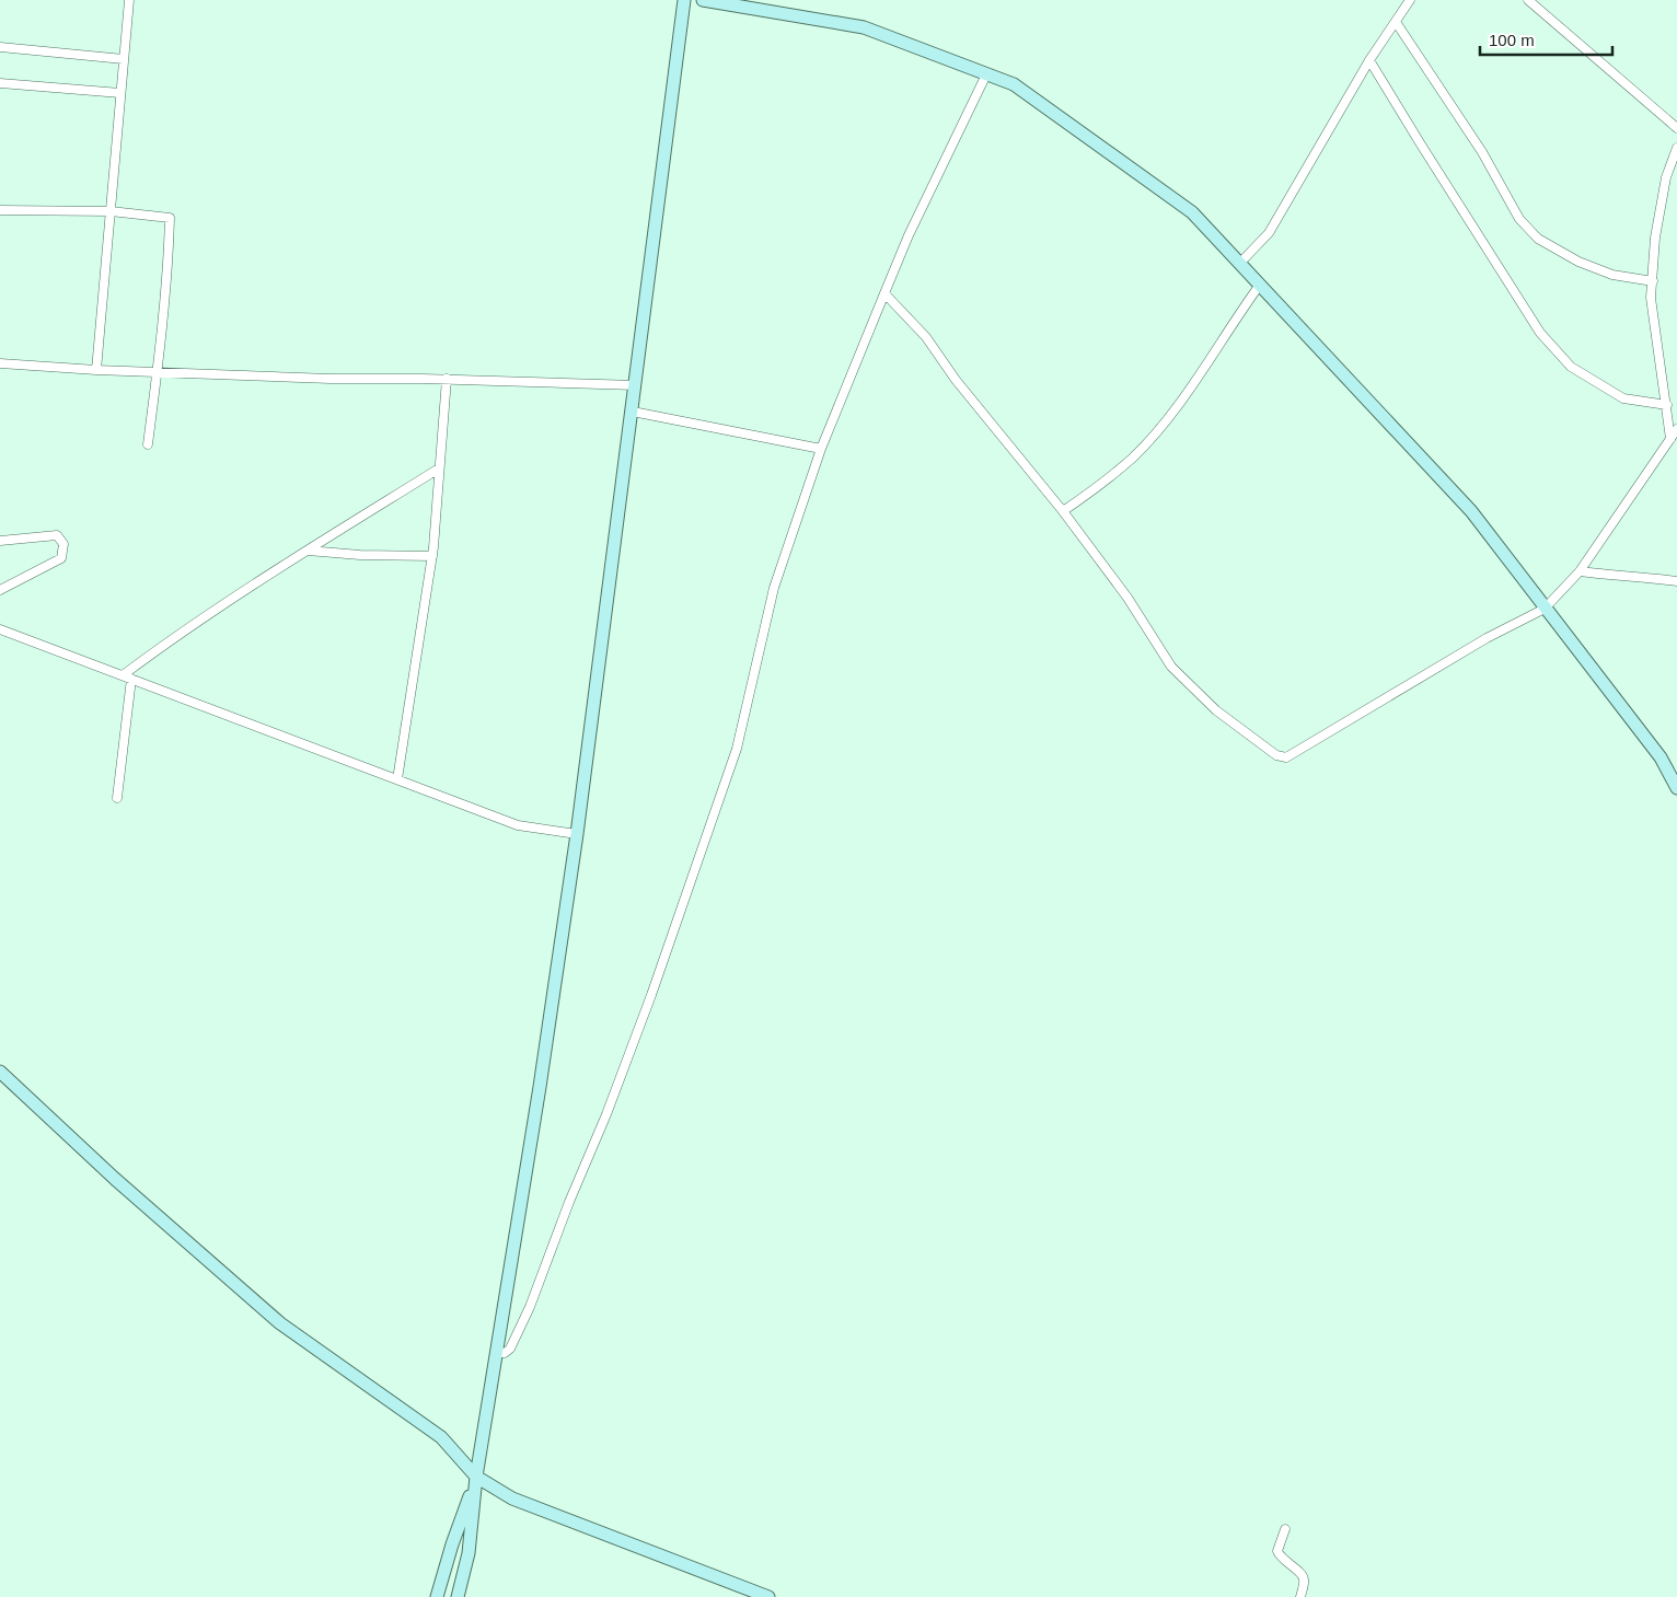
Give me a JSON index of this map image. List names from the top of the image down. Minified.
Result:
{"scale_bar":"100 m"}
